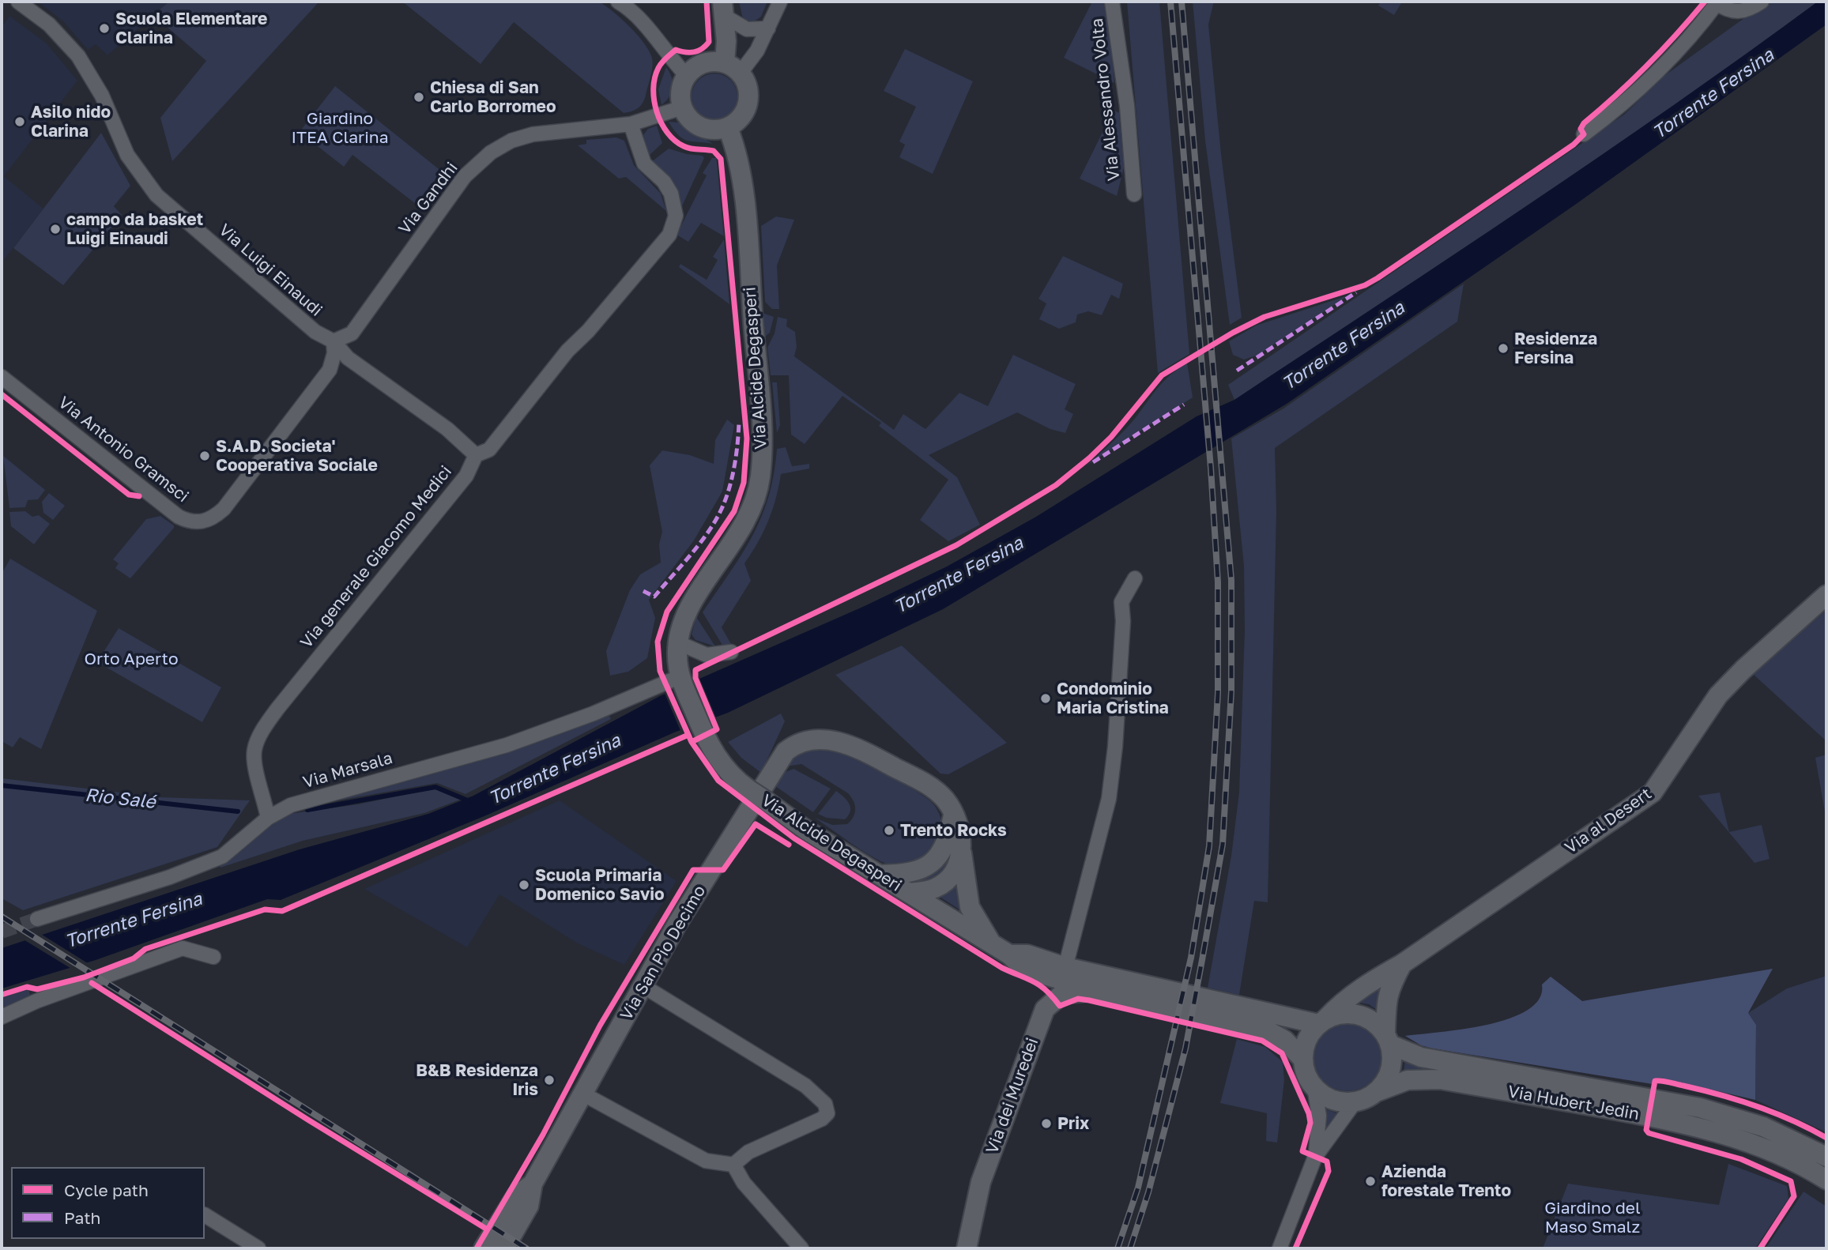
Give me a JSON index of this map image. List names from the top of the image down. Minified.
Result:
{"streets":{"street":["Via Alessandro Volta","Via Gandhi","Via Luigi Einaudi","Via Alcide Degasperi","Via Antonio Gramsci","Via generale Giacomo Medici","Via Marsala","Via al Desert","Via San Pio Decimo","Via dei Muredei","Via Hubert Jedin"]},"crossings":[["Via Gandhi","Via Luigi Einaudi"],["Via Gandhi","Via Alcide Degasperi"],["Via Gandhi","Via Antonio Gramsci"],["Via Gandhi","Via generale Giacomo Medici"],["Via Luigi Einaudi","Via Antonio Gramsci"],["Via Luigi Einaudi","Via generale Giacomo Medici"],["Via Alcide Degasperi","Via Marsala"],["Via Alcide Degasperi","Via al Desert"],["Via Alcide Degasperi","Via San Pio Decimo"],["Via Alcide Degasperi","Via dei Muredei"],["Via Alcide Degasperi","Via Hubert Jedin"],["Via generale Giacomo Medici","Via Marsala"],["Via al Desert","Via Hubert Jedin"]],"water":["Torrente Fersina","Rio Salé"],"parks":["Giardino ITEA Clarina","Orto Aperto","Giardino del Maso Smalz"],"places":["Scuola Elementare Clarina","Chiesa di San Carlo Borromeo","Asilo nido Clarina","campo da basket Luigi Einaudi","Residenza Fersina","S.A.D. Societa' Cooperativa Sociale","Condominio Maria Cristina","Trento Rocks","Scuola Primaria Domenico Savio","B&B Residenza Iris","Prix","Azienda forestale Trento"],"legend":["Cycle path","Path"]}
